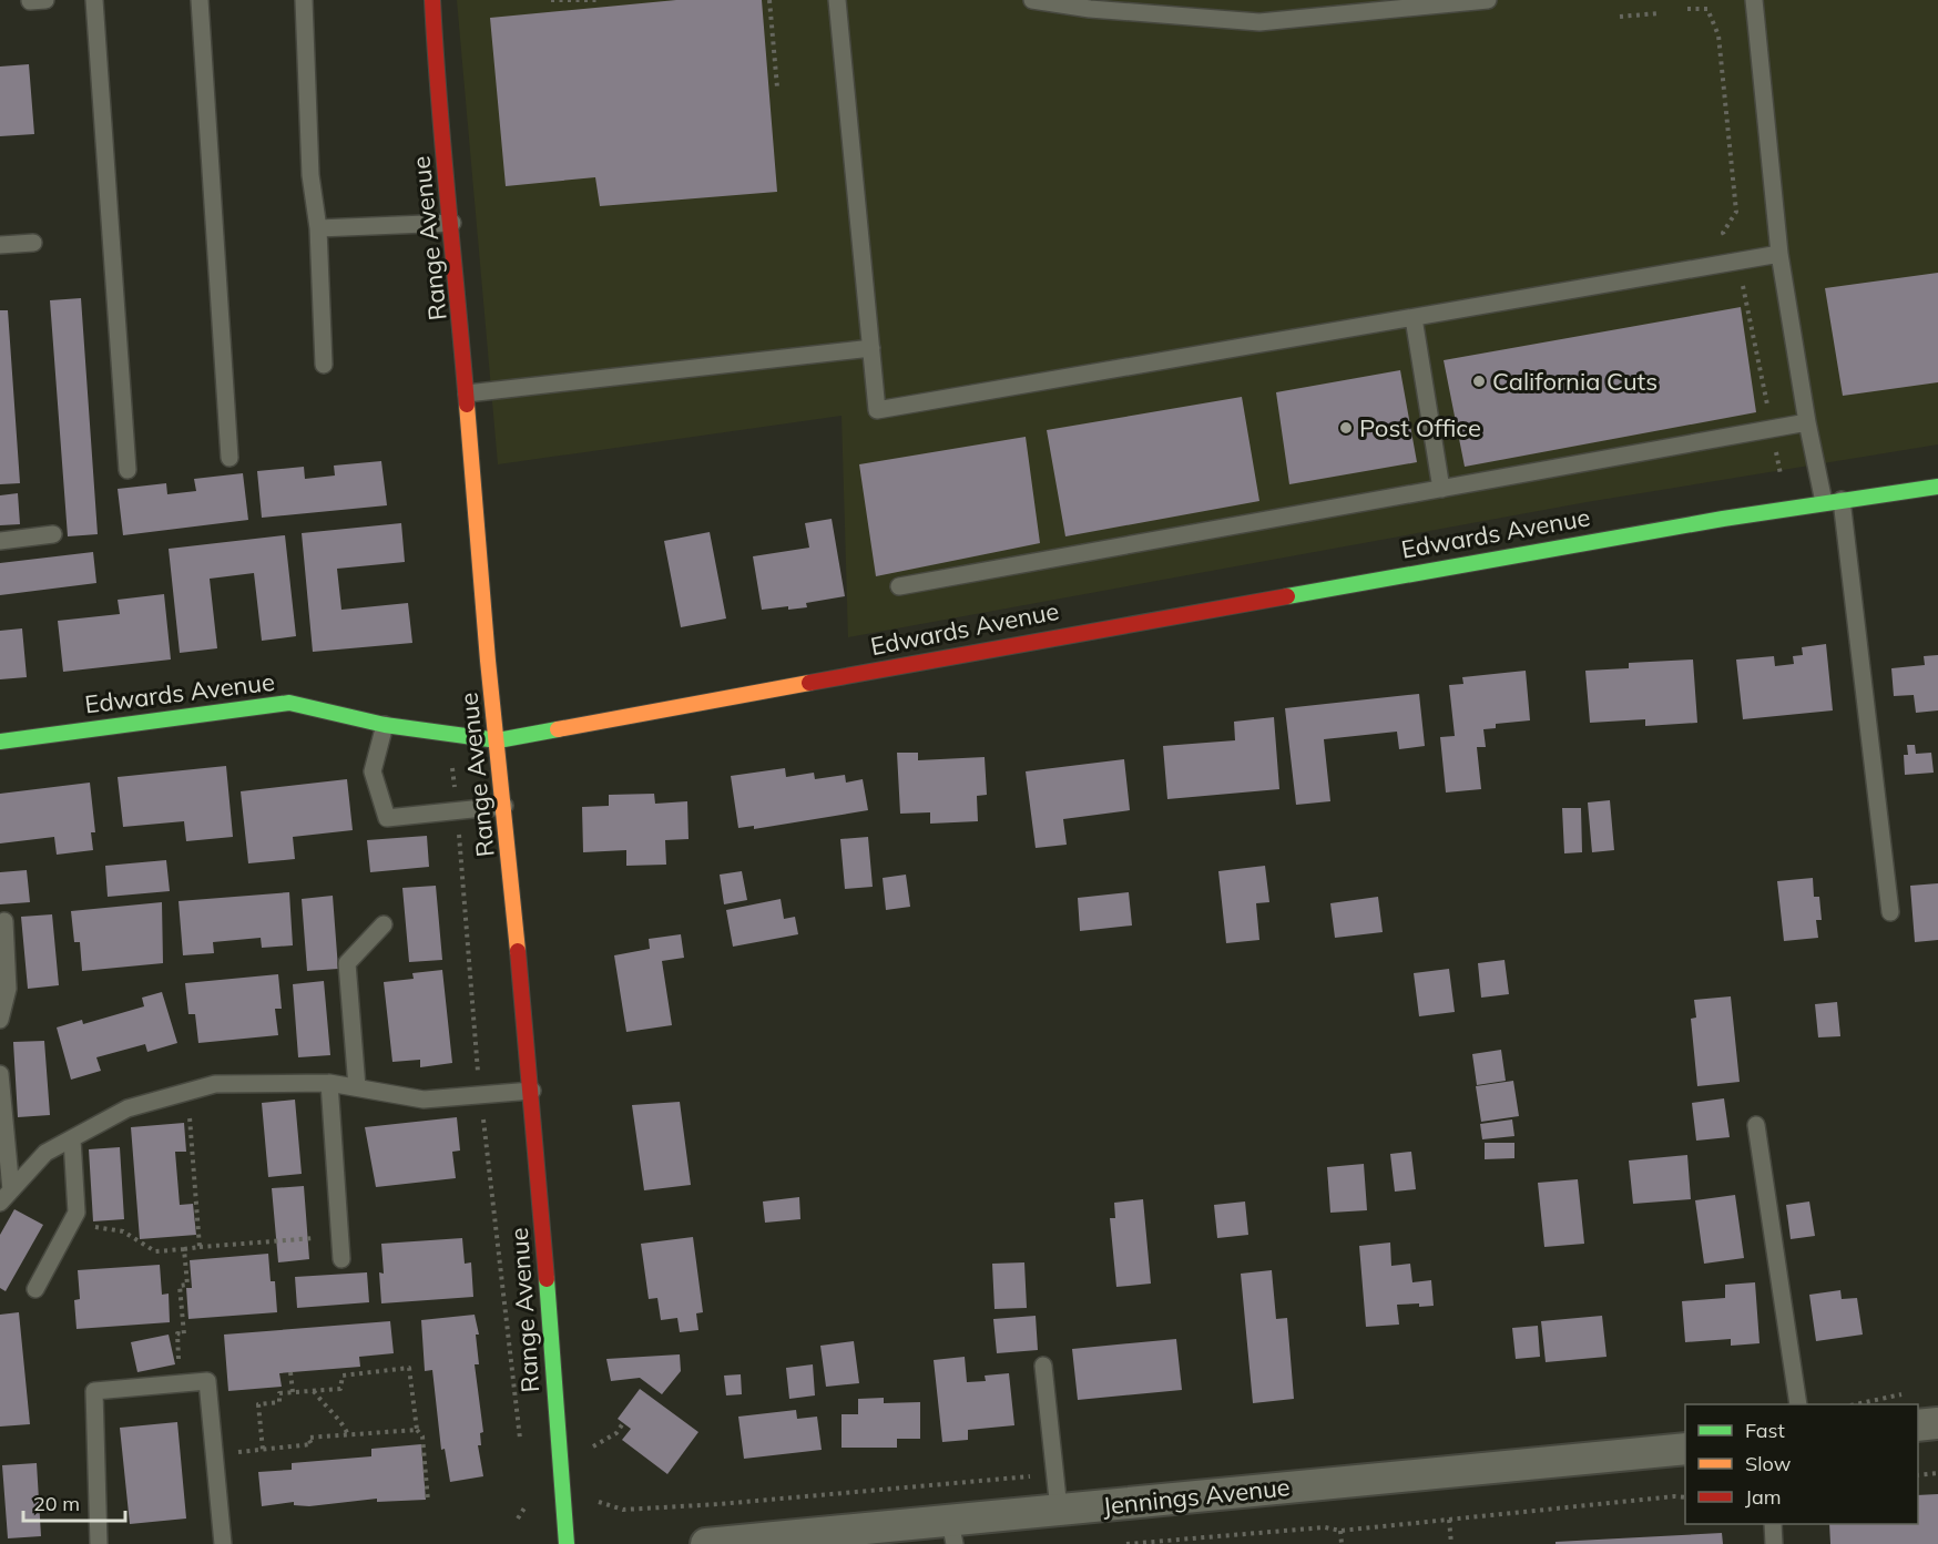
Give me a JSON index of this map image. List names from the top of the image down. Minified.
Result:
{"streets":{"street":["Range Avenue","Edwards Avenue","Jennings Avenue"]},"crossings":[["Range Avenue","Edwards Avenue"]],"places":["California Cuts","Post Office"],"legend":["Fast","Slow","Jam"],"scale_bar":"20 m"}
